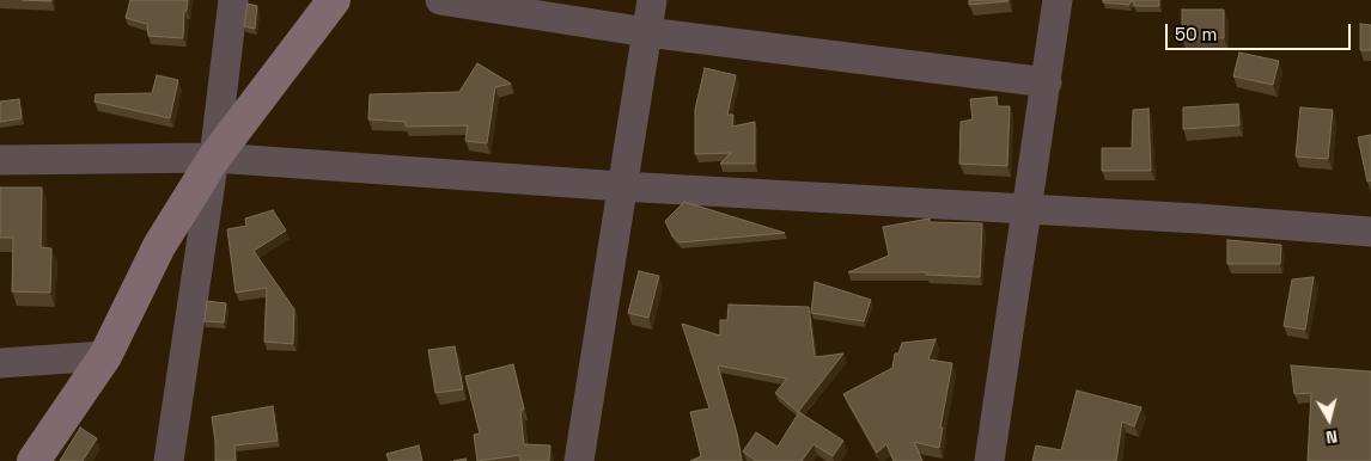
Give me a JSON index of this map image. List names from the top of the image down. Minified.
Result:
{"scale_bar":"50 m","north":"bottom"}
